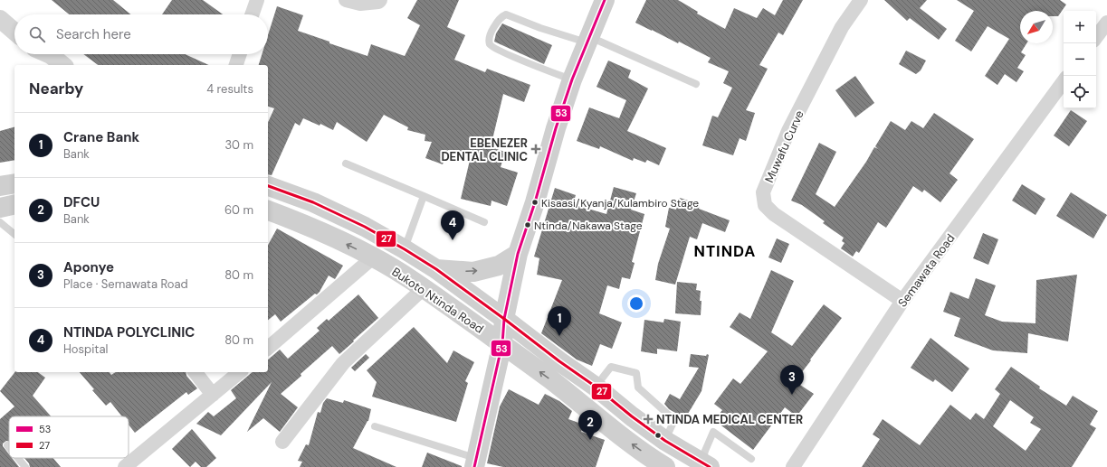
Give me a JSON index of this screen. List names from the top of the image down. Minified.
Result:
{"streets":{"main road":["Bukoto Ntinda Road"],"street":["Muwafu Curve","Semawata Road"]},"crossings":[["Muwafu Curve","Semawata Road"]],"districts":["NTINDA"],"places":{"health":["EBENEZER DENTAL CLINIC","NTINDA MEDICAL CENTER"],"other":["Kisaasi/Kyanja/Kulambiro Stage","Ntinda/Nakawa Stage"]},"lines":["transit line 53","transit line 27"],"legend":["53","27"],"north":"bottom left","page":{"map_buttons":["+","−"],"search":"Search here","heading":["Nearby","4 results"],"list":[{"mark":"1","name":"Crane Bank","note":"Bank","value":"30 m"},{"mark":"2","name":"DFCU","note":"Bank","value":"60 m"},{"mark":"3","name":"Aponye","note":"Place · Semawata Road","value":"80 m"},{"mark":"4","name":"NTINDA POLYCLINIC","note":"Hospital","value":"80 m"}],"pins":["4","1","3","2"]}}
